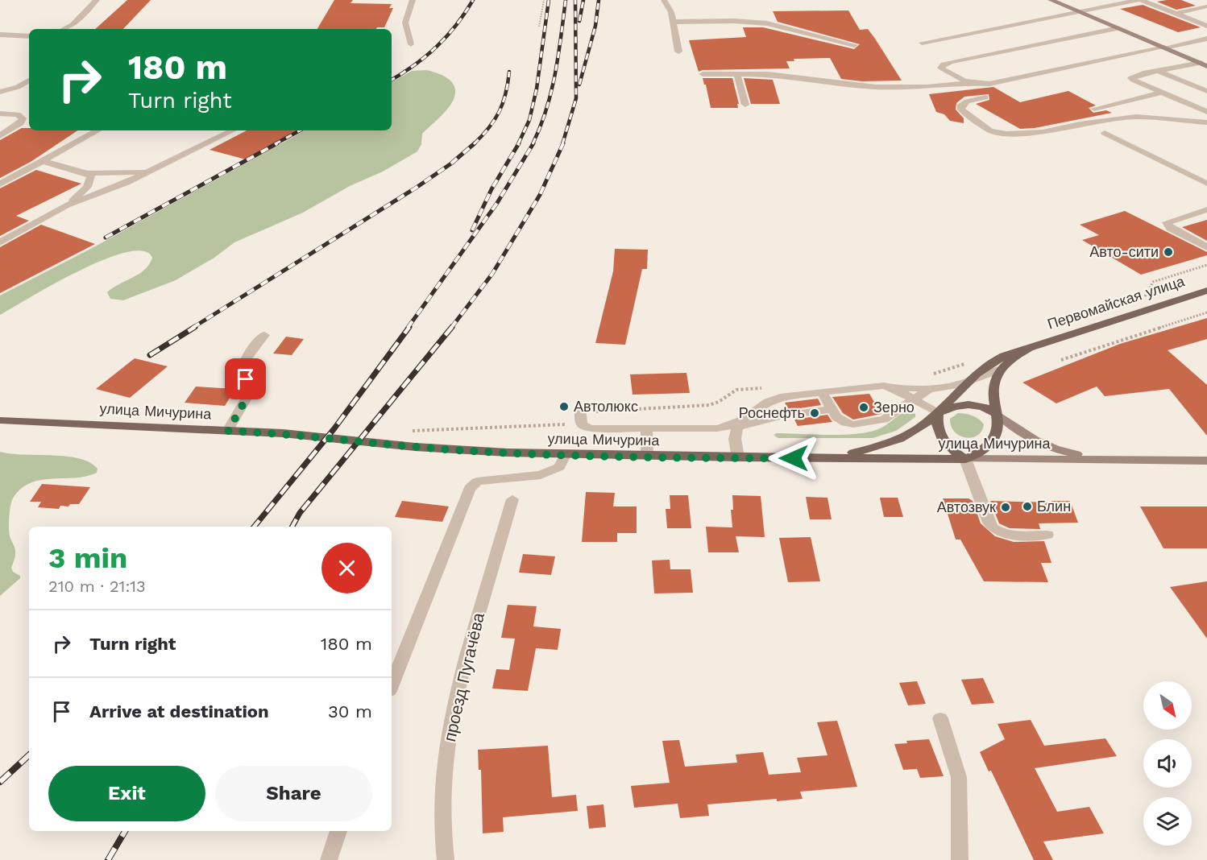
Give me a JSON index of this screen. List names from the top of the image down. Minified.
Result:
{"streets":{"main road":["Первомайская улица","улица Мичурина"],"street":["проезд Пугачёва"]},"crossings":[["Первомайская улица","улица Мичурина"]],"places":["Авто-сити","Автолюкс","Зерно","Роснефть","Блин","Автозвук"],"north":"bottom right","page":{"turn":["180 m","Turn right"],"heading":["3 min","210 m · 21:13"],"list":[{"name":"Turn right","value":"180 m"},{"name":"Arrive at destination","value":"30 m"}],"buttons":["Exit","Share"]}}
